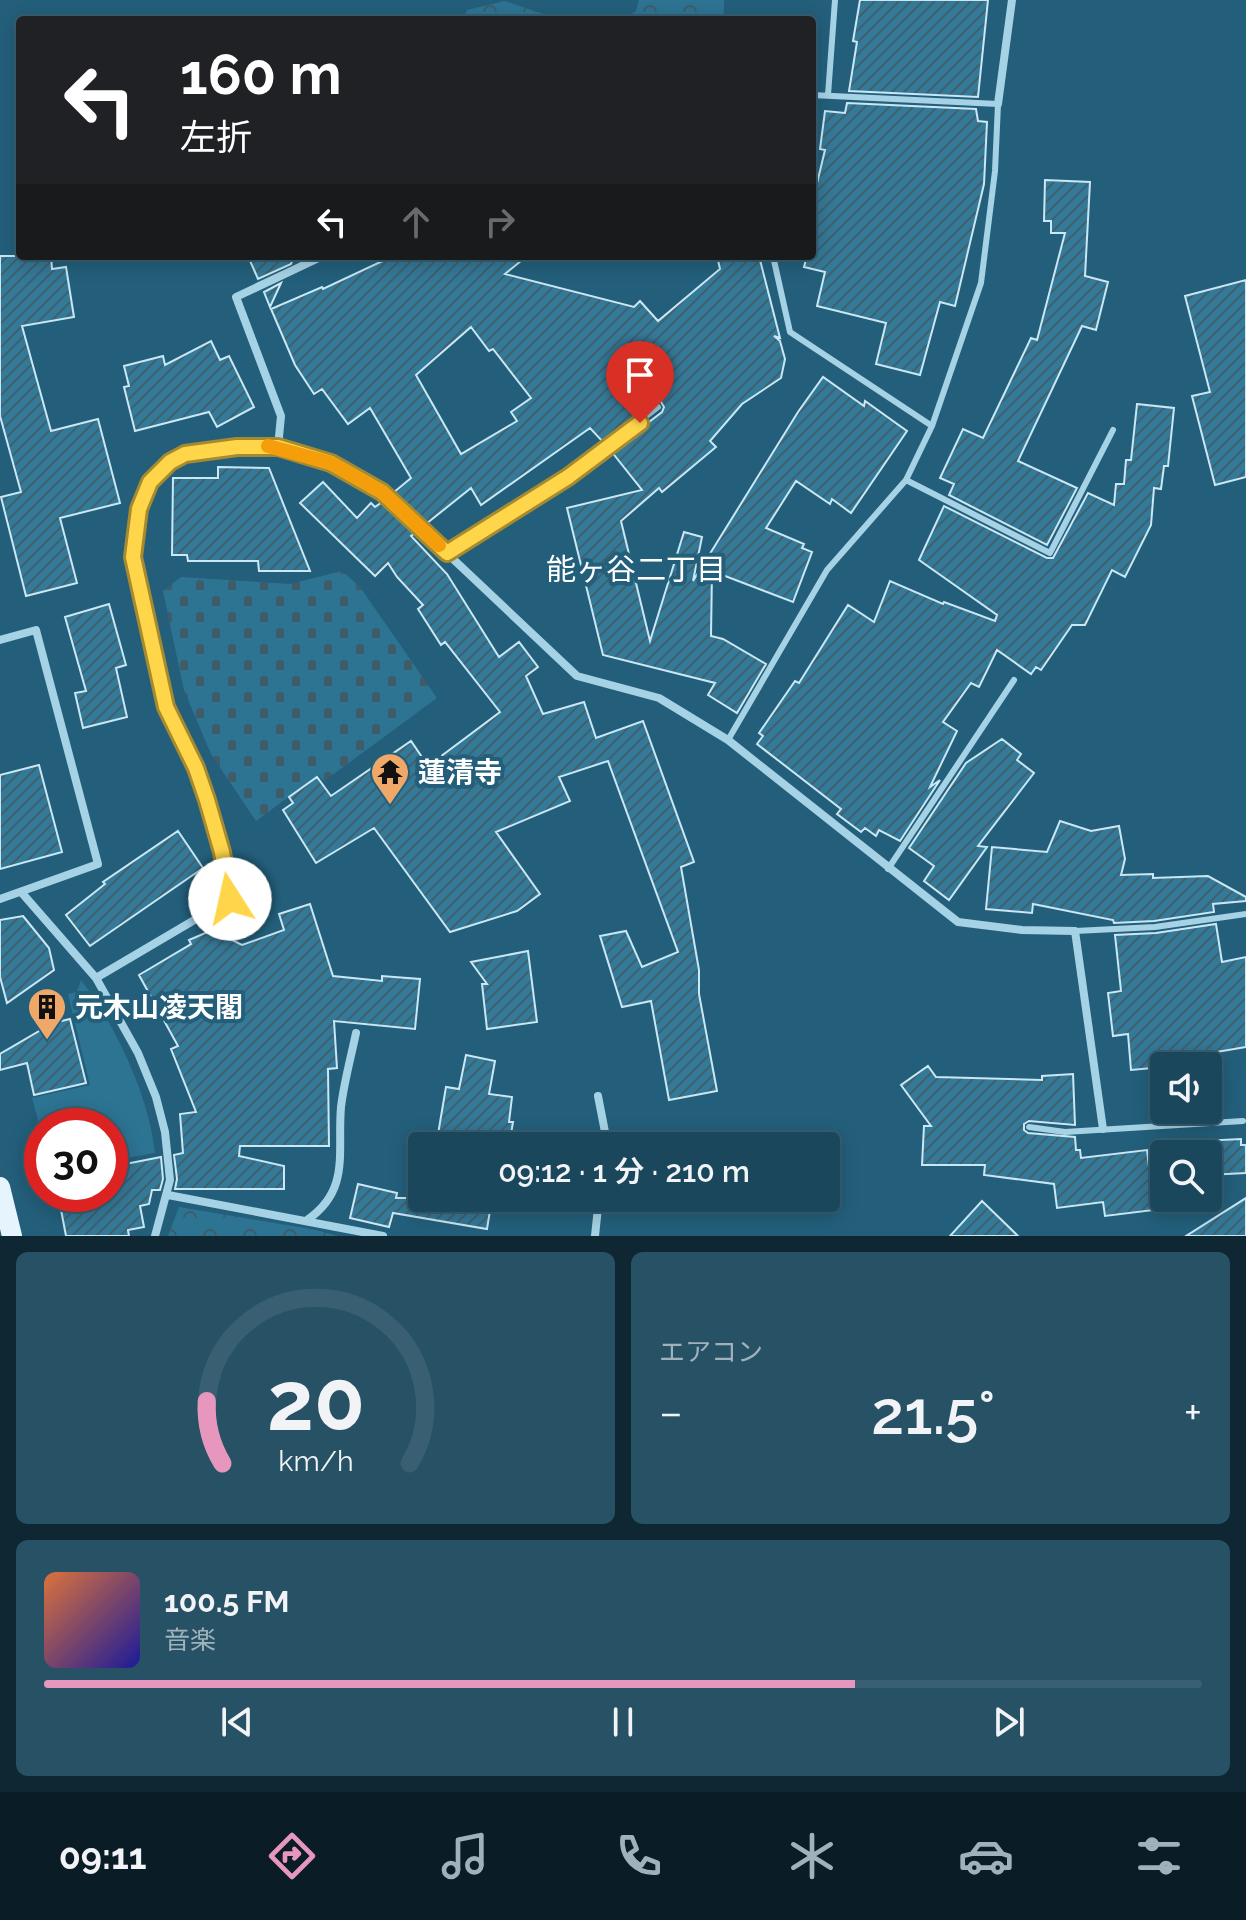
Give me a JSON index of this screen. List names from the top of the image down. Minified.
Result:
{"districts":["能ヶ谷二丁目"],"places":{"temple":["蓮清寺"],"building":["元木山凌天閣"]},"page":{"turn":["160 m","左折"],"limit":"30","trip":"09:12 · 1 分 · 210 m","tile":"エアコン","heat":["−","21.5°","+"],"song":["100.5 FM","音楽"],"tabs":"09:11","gauge":["20","km/h"]}}
